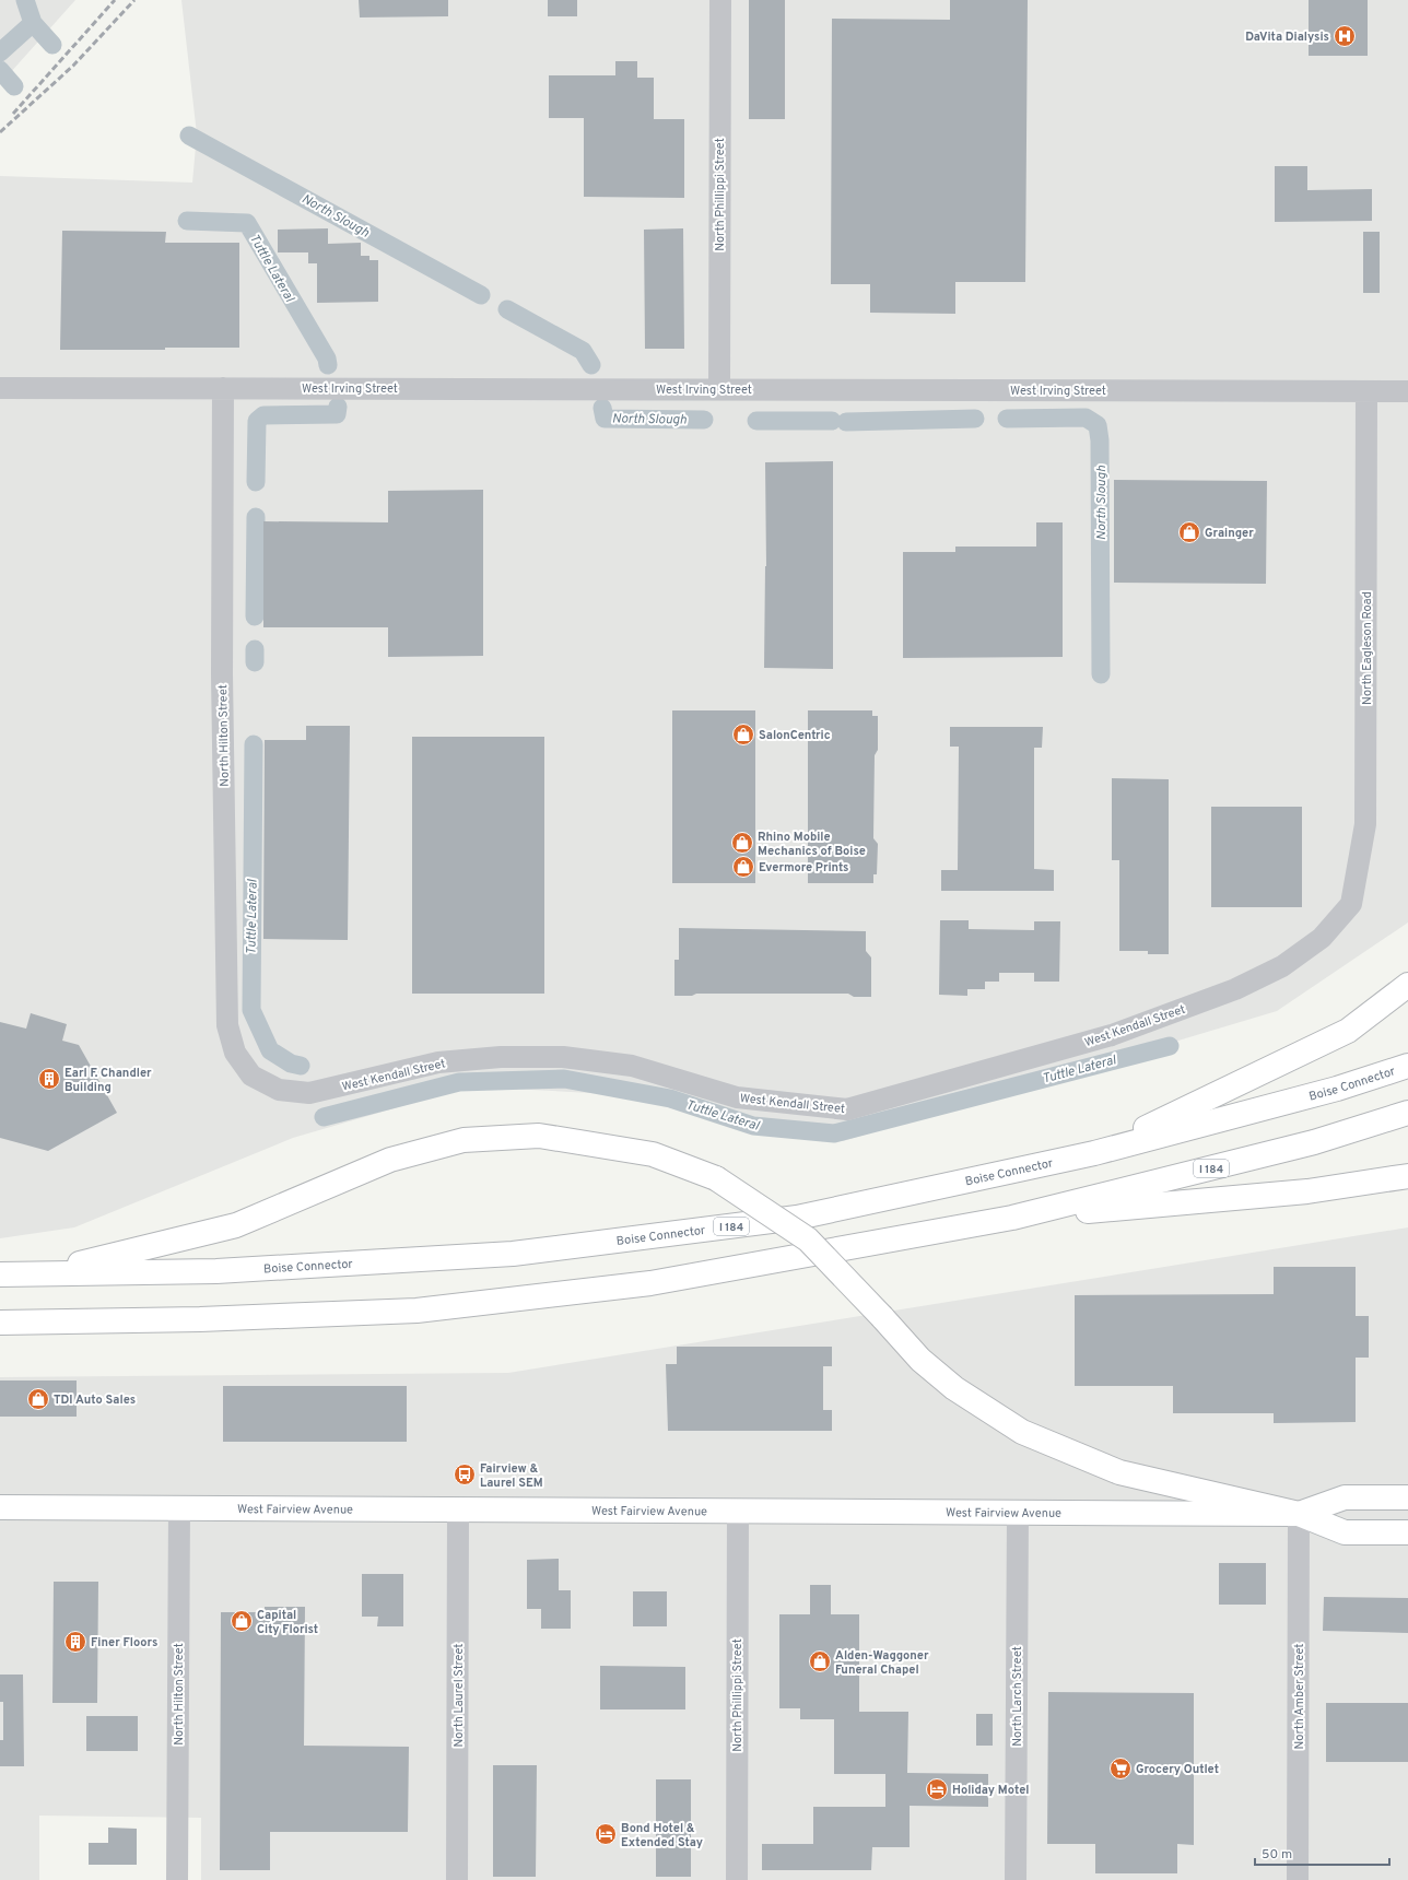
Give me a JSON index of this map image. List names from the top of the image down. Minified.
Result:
{"streets":{"main road":["Boise Connector","I 184","West Fairview Avenue"],"street":["North Phillippi Street","West Irving Street","North Eagleson Road","North Hilton Street","West Kendall Street","North Laurel Street","North Larch Street","North Amber Street"]},"crossings":[["North Phillippi Street","West Irving Street"],["North Phillippi Street","West Fairview Avenue"],["West Irving Street","North Eagleson Road"],["West Irving Street","North Hilton Street"],["North Eagleson Road","West Kendall Street"],["North Hilton Street","West Kendall Street"],["North Hilton Street","West Fairview Avenue"],["West Fairview Avenue","North Laurel Street"],["West Fairview Avenue","North Larch Street"],["West Fairview Avenue","North Amber Street"]],"water":["North Slough","Tuttle Lateral"],"places":{"hospital":["DaVita Dialysis"],"shop":["Grainger","SalonCentric","Rhino Mobile Mechanics of Boise","Evermore Prints","TDI Auto Sales","Capital City Florist","Alden-Waggoner Funeral Chapel"],"building":["Earl F. Chandler Building","Finer Floors"],"bus stop":["Fairview & Laurel SEM"],"supermarket":["Grocery Outlet"],"hotel":["Holiday Motel","Bond Hotel & Extended Stay"]},"scale_bar":"50 m"}
